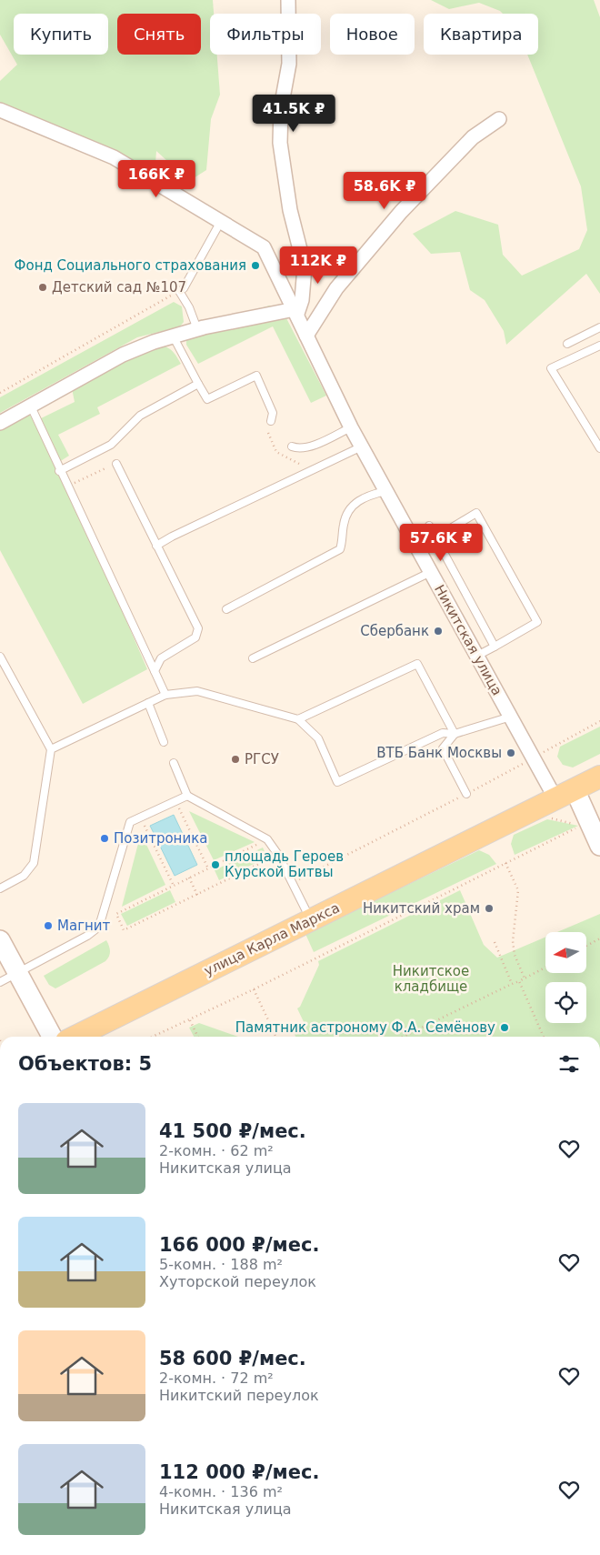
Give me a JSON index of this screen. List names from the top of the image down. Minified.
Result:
{"streets":{"main road":["улица Карла Маркса"],"street":["Никитская улица"]},"crossings":[["Никитская улица","улица Карла Маркса"]],"parks":["Никитское кладбище"],"places":["Фонд Социального страхования","Детский сад №107","Сбербанк","ВТБ Банк Москвы","РГСУ","Позитроника","площадь Героев Курской Битвы","Никитский храм","Магнит","Памятник астроному Ф.А. Семёнову"],"north":"left","page":{"chip":["Купить","Снять","Фильтры","Новое","Квартира"],"price":["41.5K ₽","166K ₽","58.6K ₽","112K ₽","57.6K ₽"],"heading":"Объектов: 5","list":[{"name":"41 500 ₽/мес.","note":"2-комн. · 62 m² · Никитская улица"},{"name":"166 000 ₽/мес.","note":"5-комн. · 188 m² · Хуторской переулок"},{"name":"58 600 ₽/мес.","note":"2-комн. · 72 m² · Никитский переулок"},{"name":"112 000 ₽/мес.","note":"4-комн. · 136 m² · Никитская улица"}]}}
